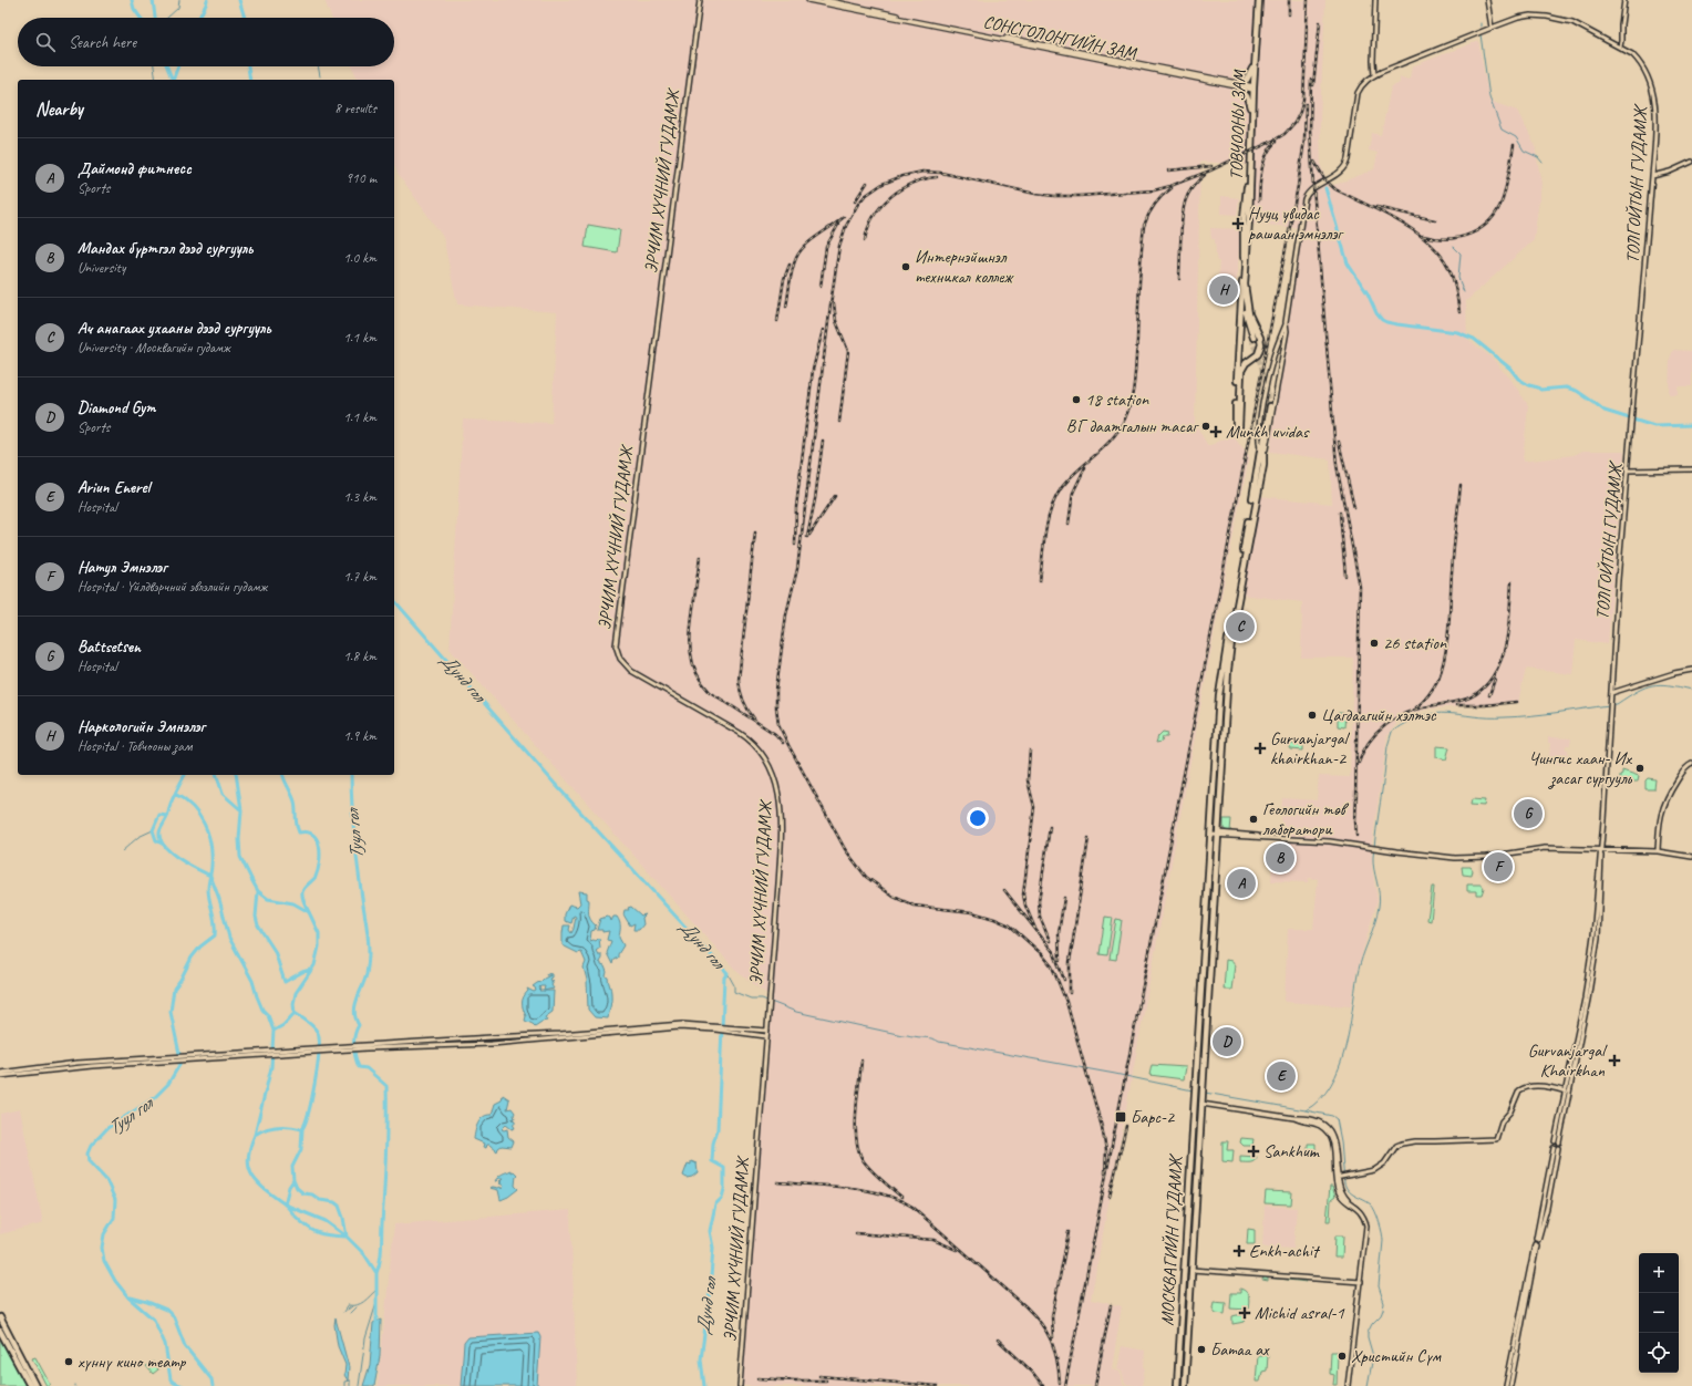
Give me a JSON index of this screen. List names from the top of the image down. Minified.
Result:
{"streets":{"highway":["ТОВЧООНЫ ЗАМ","МОСКВАГИЙН ГУДАМЖ"],"main road":["СОНСГОЛОНГИЙН ЗАМ","ЭРЧИМ ХҮЧНИЙ ГУДАМЖ","ТОЛГОЙТЫН ГУДАМЖ"]},"crossings":[["СОНСГОЛОНГИЙН ЗАМ","ТОВЧООНЫ ЗАМ"]],"water":["Дунд гол","Туул гол"],"places":{"health":["Нууц увидас рашаан эмнэлэг","Munkh uvidas","Gurvanjargal khairkhan-2","Gurvanjargal Khairkhan","Sankhum","Enkh-achit","Michid asral-1"],"other":["Интернэйшнэл техникал коллеж","18 station","ВГ даатгалын тасаг","26 station","Цагдаагийн хэлтэс","Чингис хаан- Их засаг сургууль","Геологийн төв лаборатори","Батаа ах","Христийн Сүм","хүннү кино театр"],"transit":["Барс-2"]},"page":{"search":"Search here","heading":["Nearby","8 results"],"list":[{"mark":"A","name":"Даймонд фитнесс","note":"Sports","value":"910 m"},{"mark":"B","name":"Мандах бүртгэл дээд сургууль","note":"University","value":"1.0 km"},{"mark":"C","name":"Ач анагаах ухааны дээд сургууль","note":"University · Москвагийн гудамж","value":"1.1 km"},{"mark":"D","name":"Diamond Gym","note":"Sports","value":"1.1 km"},{"mark":"E","name":"Ariun Enerel","note":"Hospital","value":"1.3 km"},{"mark":"F","name":"Натул Эмнэлэг","note":"Hospital · Үйлдвэрчний эвлэлийн гудамж","value":"1.7 km"},{"mark":"G","name":"Battsetsen","note":"Hospital","value":"1.8 km"},{"mark":"H","name":"Наркологийн Эмнэлэг","note":"Hospital · Товчооны зам","value":"1.9 km"}],"pins":["H","C","G","B","F","A","D","E"],"map_buttons":["+","−"]}}
